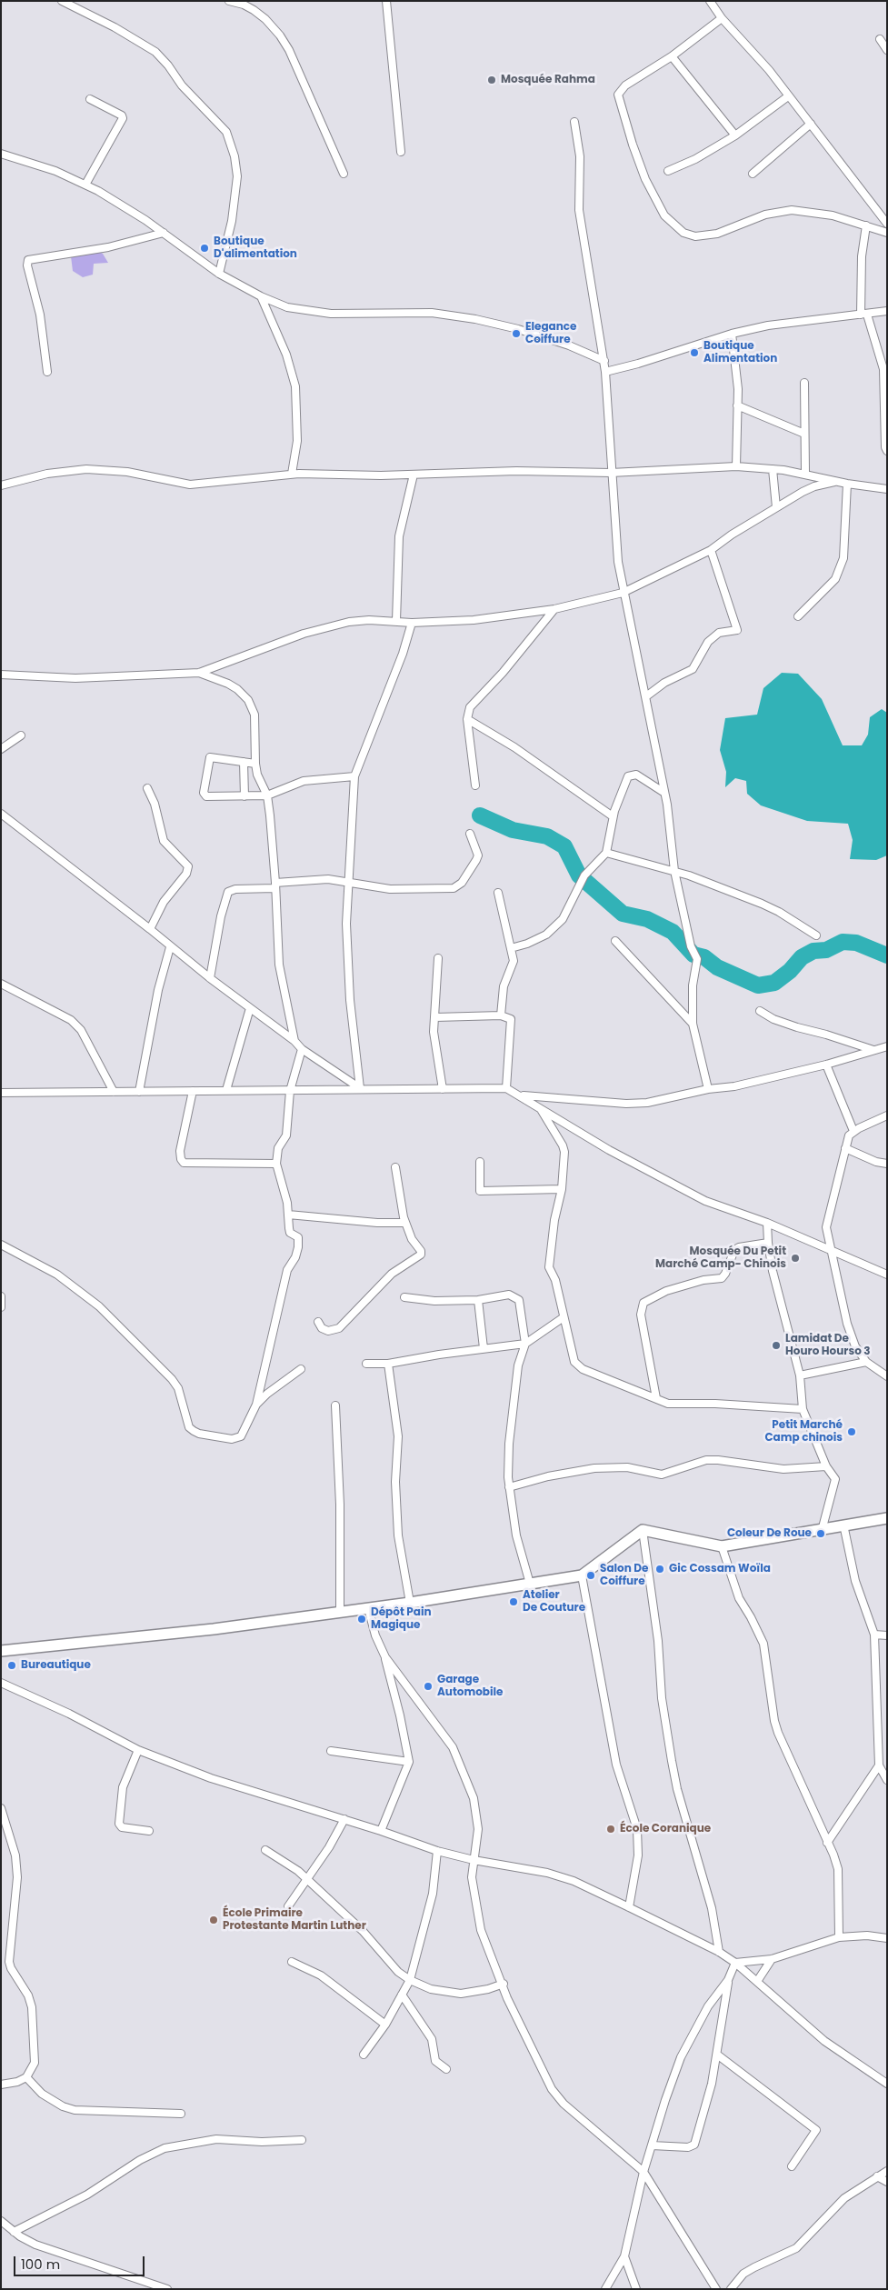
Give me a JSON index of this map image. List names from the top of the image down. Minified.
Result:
{"places":["Mosquée Rahma","Boutique D'alimentation","Elegance Coiffure","Boutique Alimentation","Mosquée Du Petit Marché Camp- Chinois","Lamidat De Houro Hourso 3","Petit Marché Camp chinois","Coleur De Roue","Gic Cossam Woïla","Salon De Coiffure","Atelier De Couture","Dépôt Pain Magique","Bureautique","Garage Automobile","École Coranique","École Primaire Protestante Martin Luther"],"scale_bar":"100 m"}
